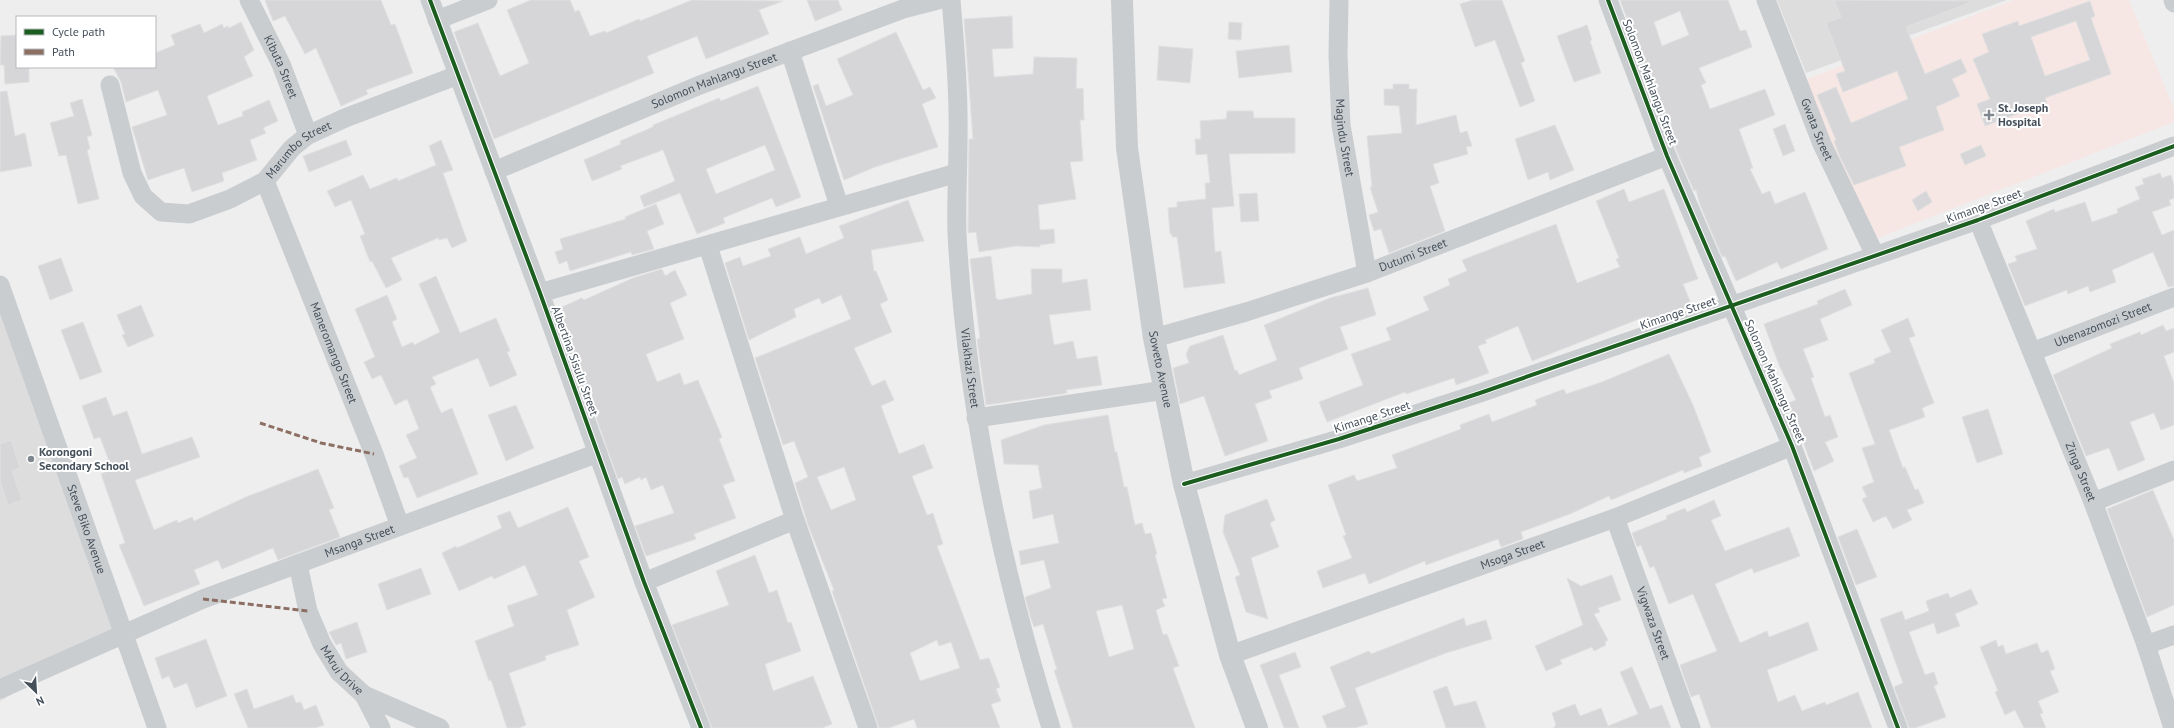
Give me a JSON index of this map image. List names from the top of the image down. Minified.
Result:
{"streets":{"street":["Kibuta Street","Solomon Mahlangu Street","Gwata Street","Magindu Street","Marumbo Street","Kimange Street","Dutumi Street","Ubenazomozi Street","Maneromango Street","Albertina Sisulu Street","Vilakhazi Street","Soweto Avenue","Zinga Street","Steve Biko Avenue","Msanga Street","Msoga Street","Vigwaza Street","MArui Drive"]},"crossings":[["Kibuta Street","Marumbo Street"],["Solomon Mahlangu Street","Kimange Street"],["Solomon Mahlangu Street","Dutumi Street"],["Solomon Mahlangu Street","Albertina Sisulu Street"],["Solomon Mahlangu Street","Msoga Street"],["Gwata Street","Kimange Street"],["Magindu Street","Dutumi Street"],["Marumbo Street","Maneromango Street"],["Marumbo Street","Albertina Sisulu Street"],["Kimange Street","Soweto Avenue"],["Kimange Street","Zinga Street"],["Dutumi Street","Soweto Avenue"],["Ubenazomozi Street","Zinga Street"],["Maneromango Street","Msanga Street"],["Albertina Sisulu Street","Msanga Street"],["Soweto Avenue","Msoga Street"],["Steve Biko Avenue","Msanga Street"],["Msanga Street","MArui Drive"],["Msoga Street","Vigwaza Street"]],"places":{"health":["St. Joseph Hospital"],"other":["Korongoni Secondary School"]},"legend":["Cycle path","Path"],"north":"bottom right"}
